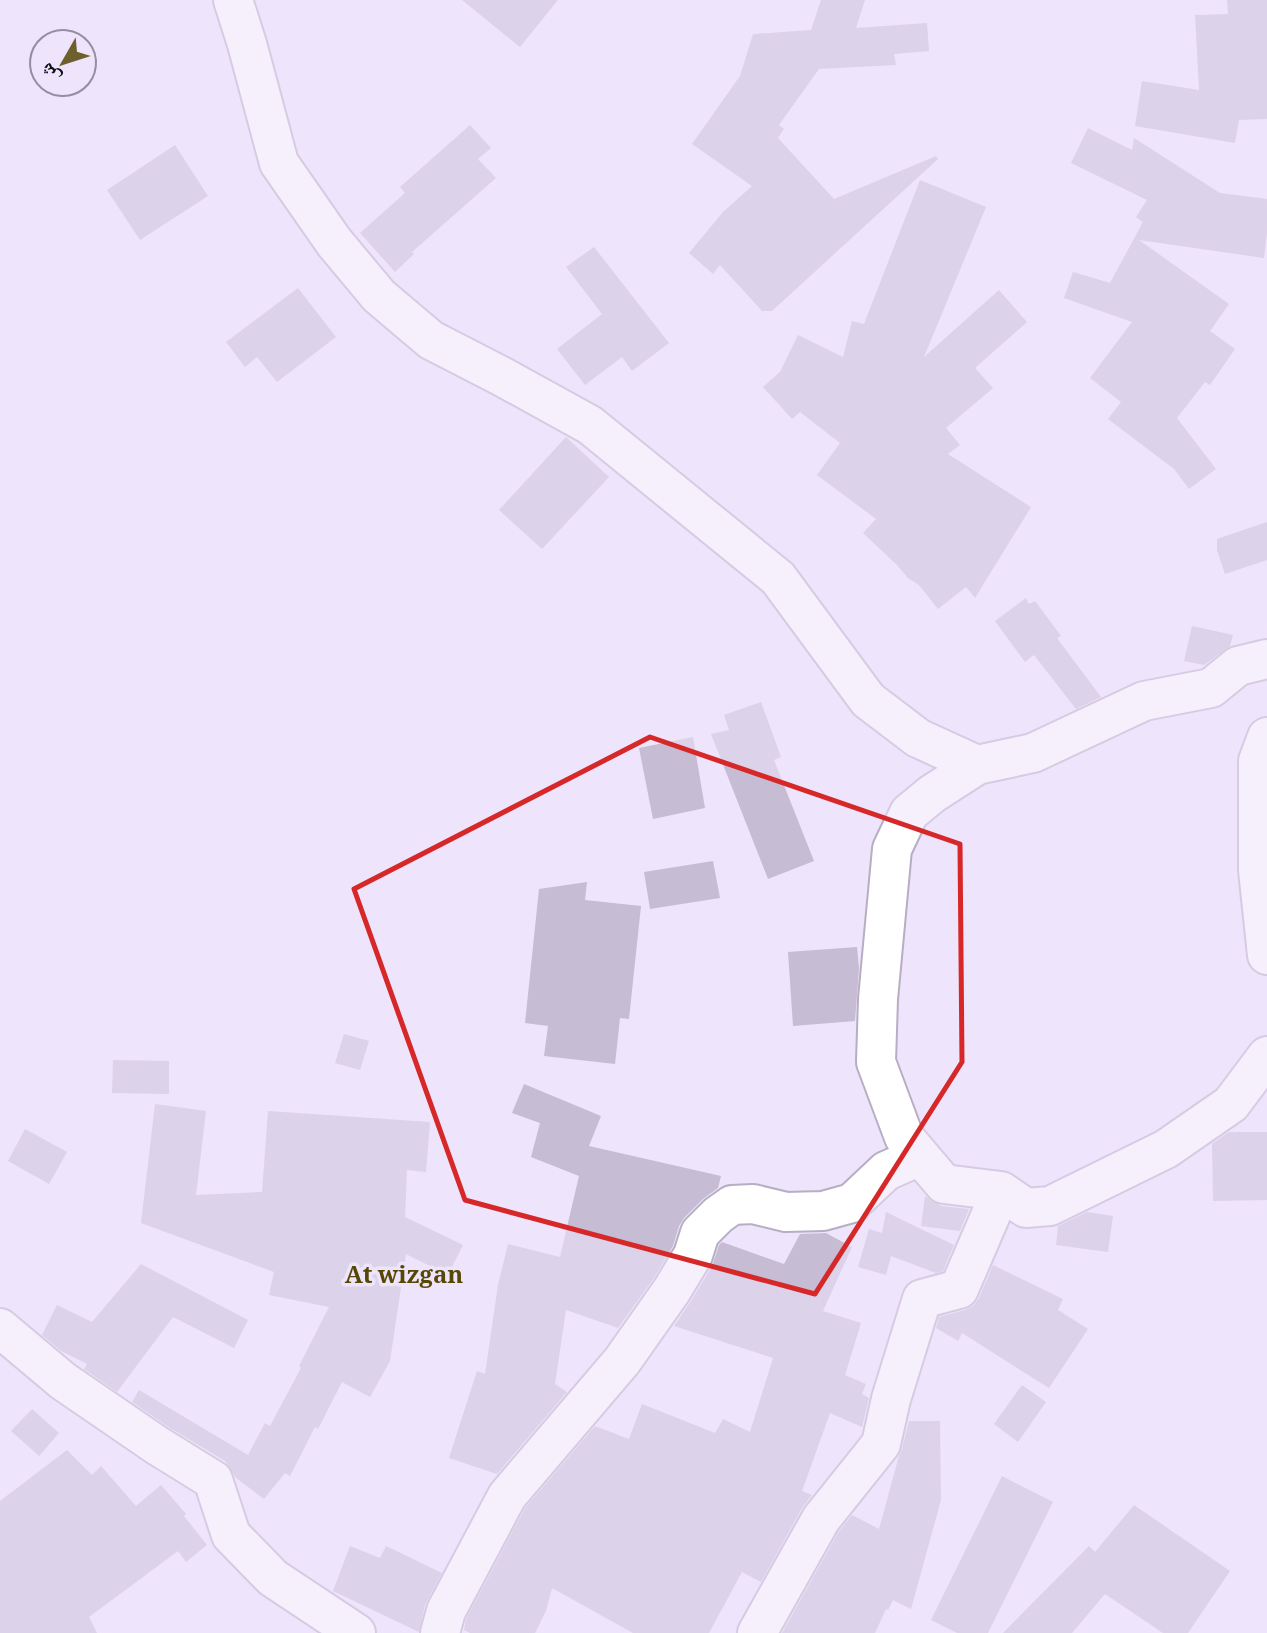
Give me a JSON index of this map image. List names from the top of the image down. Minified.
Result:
{"districts":["At wizgan"],"north":"bottom left"}
